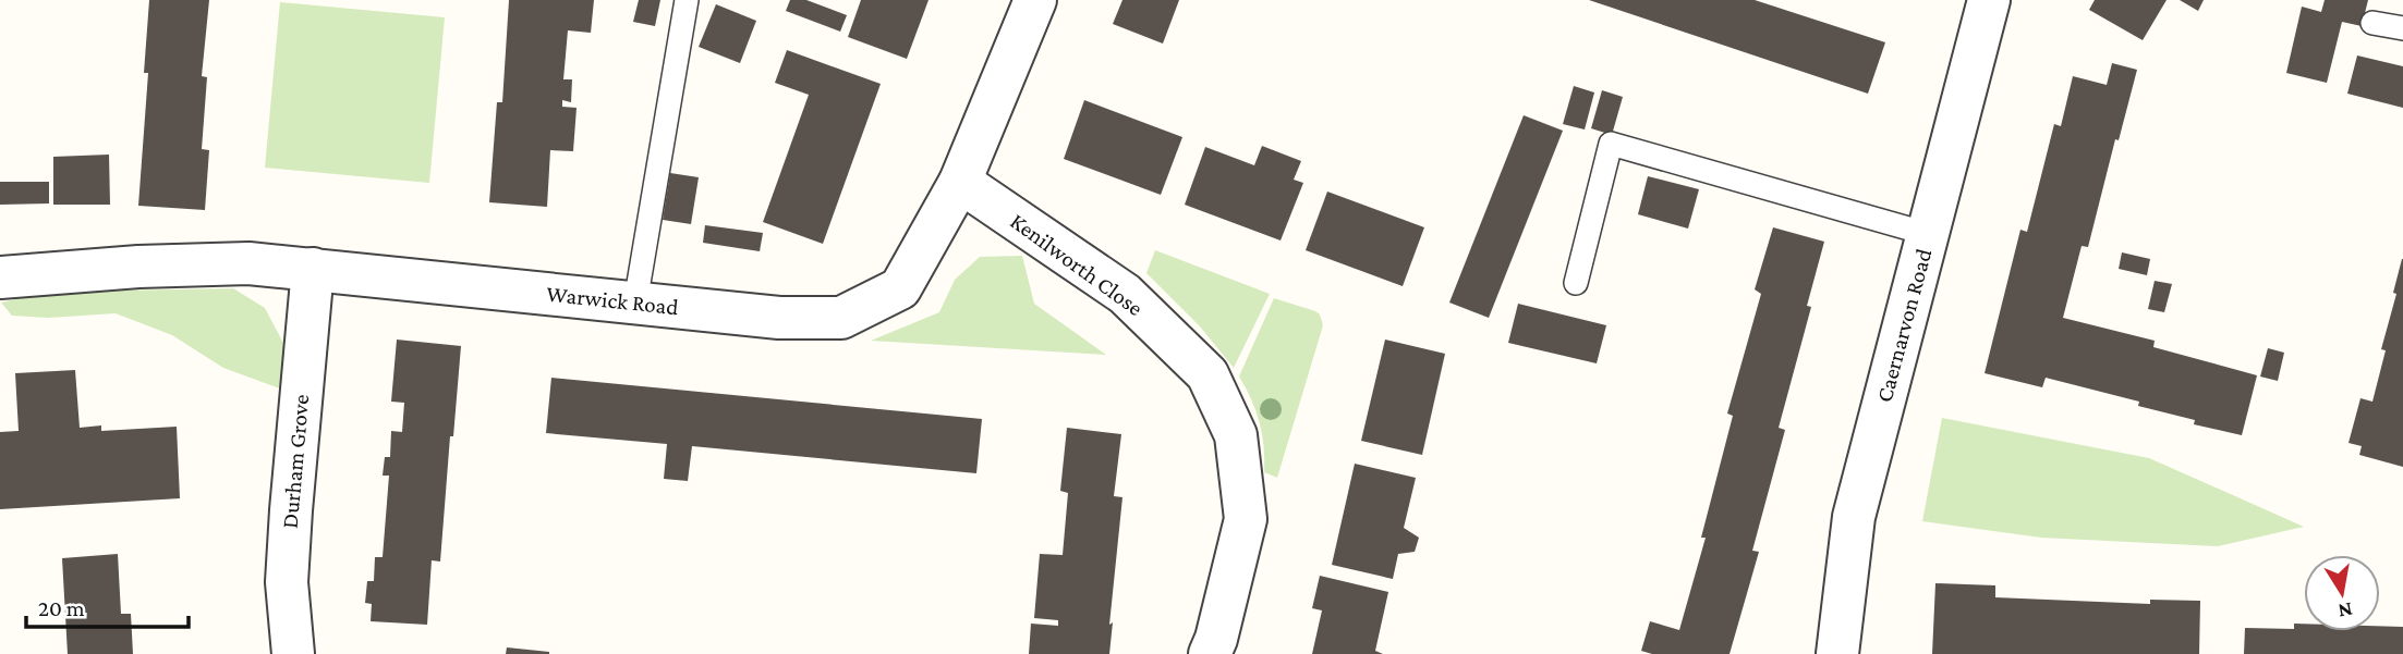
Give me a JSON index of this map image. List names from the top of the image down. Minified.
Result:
{"streets":{"street":["Kenilworth Close","Warwick Road","Caernarvon Road","Durham Grove"]},"crossings":[["Kenilworth Close","Warwick Road"],["Warwick Road","Durham Grove"]],"scale_bar":"20 m","north":"bottom"}
